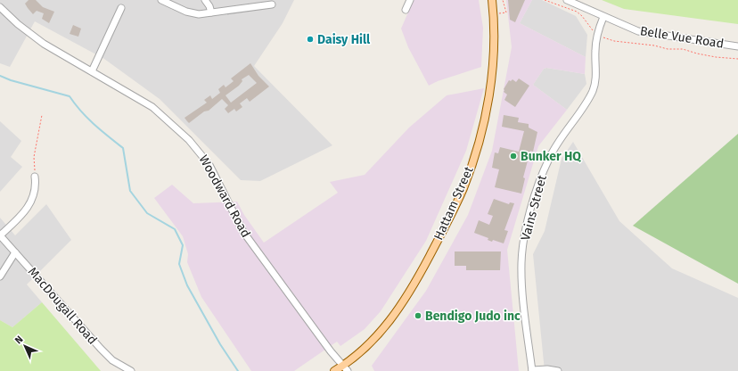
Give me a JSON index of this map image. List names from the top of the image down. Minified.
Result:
{"streets":{"main road":["Hattam Street"],"street":["Belle Vue Road","Woodward Road","Vains Street","MacDougall Road"]},"crossings":[["Belle Vue Road","Vains Street"],["Woodward Road","Hattam Street"]],"places":["Daisy Hill","Bunker HQ","Bendigo Judo inc"],"north":"top left"}
